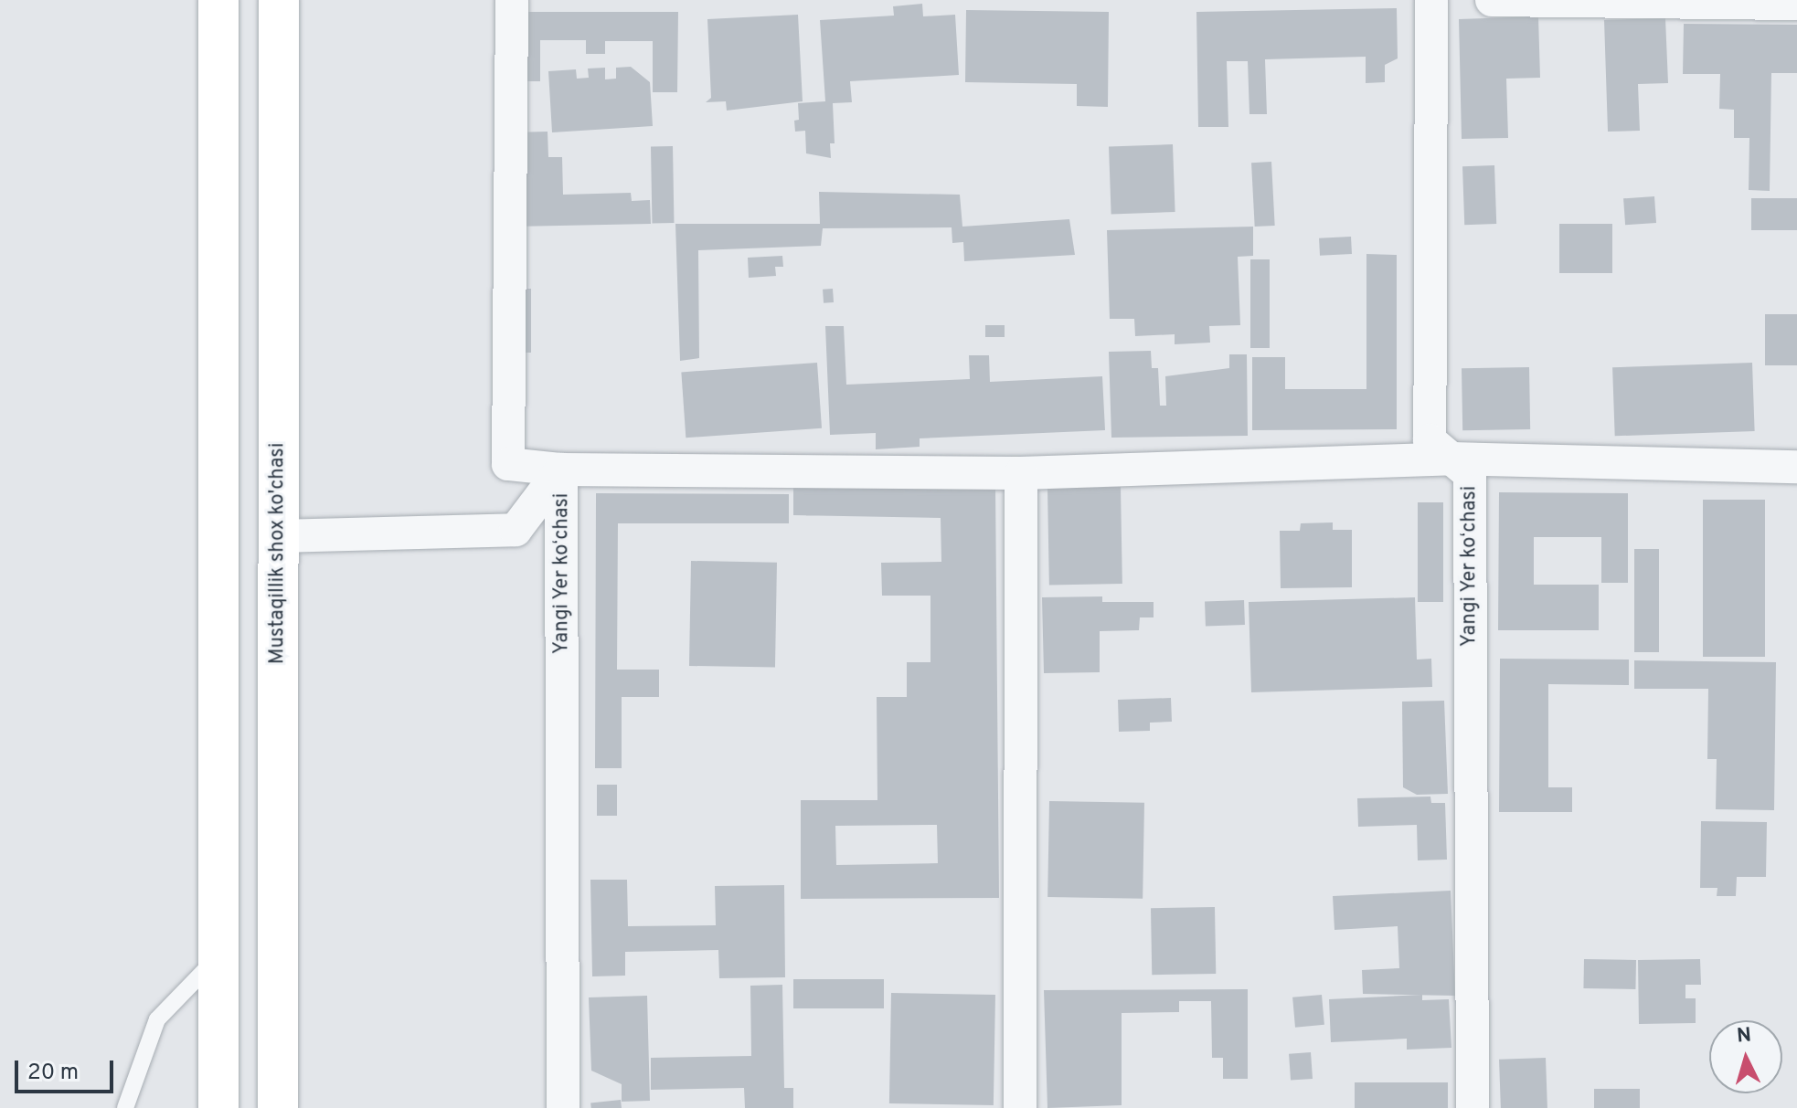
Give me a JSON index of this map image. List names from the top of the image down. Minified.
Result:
{"streets":{"main road":["Mustaqillik shox ko'chasi"],"street":["Yangi Yer koʻchasi"]},"scale_bar":"20 m","north":"top"}
